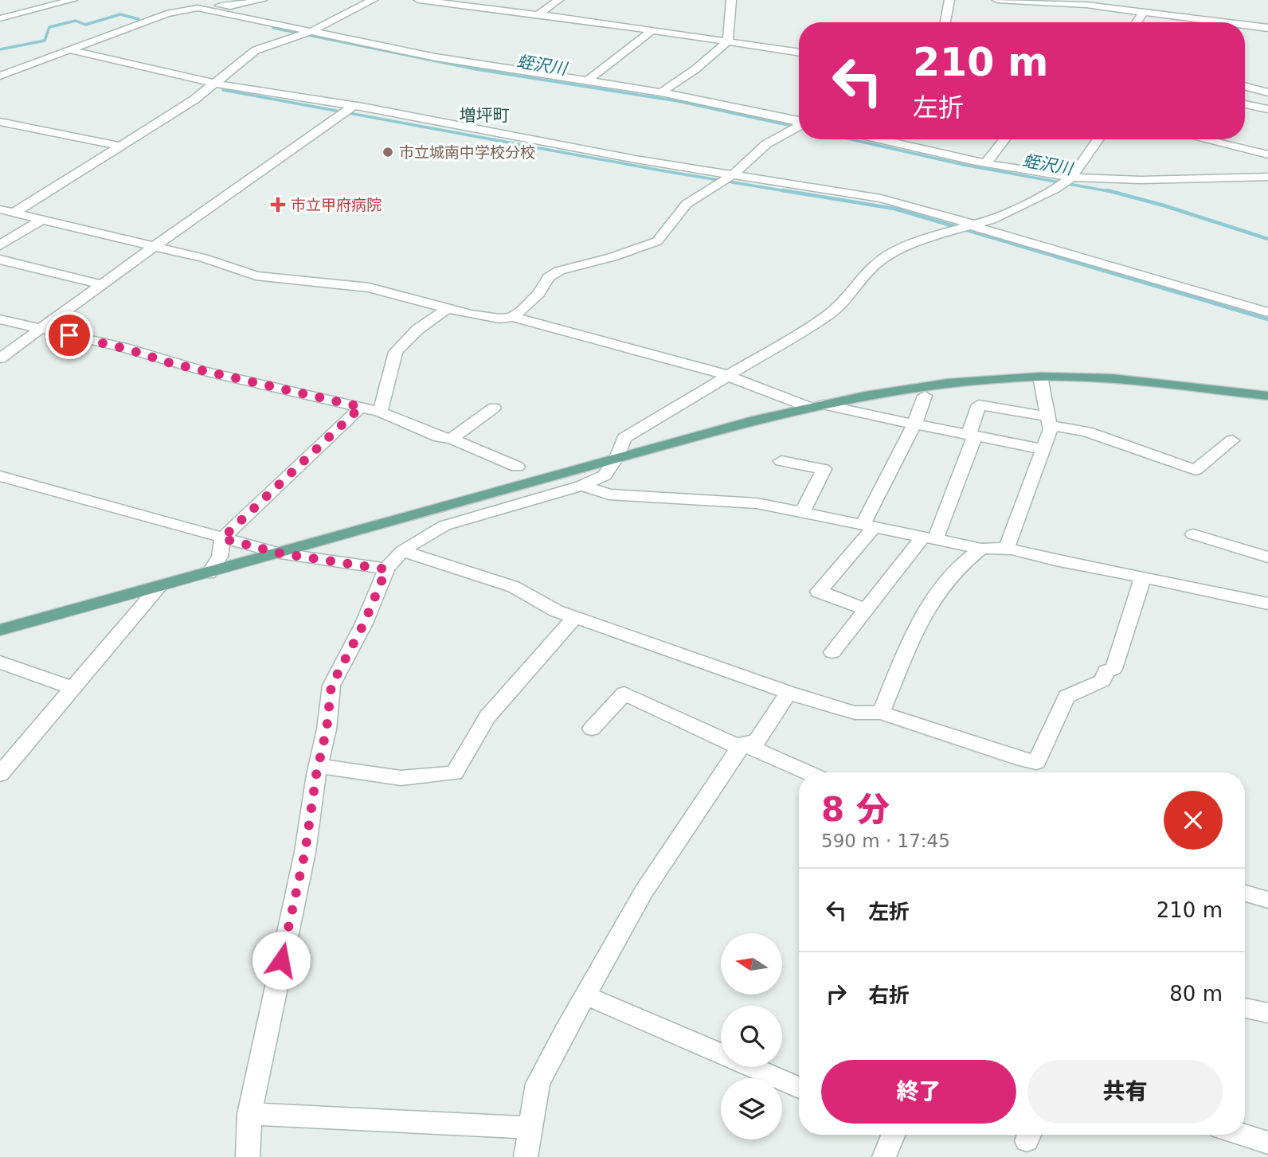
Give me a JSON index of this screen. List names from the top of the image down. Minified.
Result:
{"districts":["増坪町"],"water":["蛭沢川"],"places":{"other":["市立城南中学校分校"],"health":["市立甲府病院"]},"north":"left","page":{"turn":["210 m","左折"],"heading":["8 分","590 m · 17:45"],"list":[{"name":"左折","value":"210 m"},{"name":"右折","value":"80 m"}],"buttons":["終了","共有"]}}
